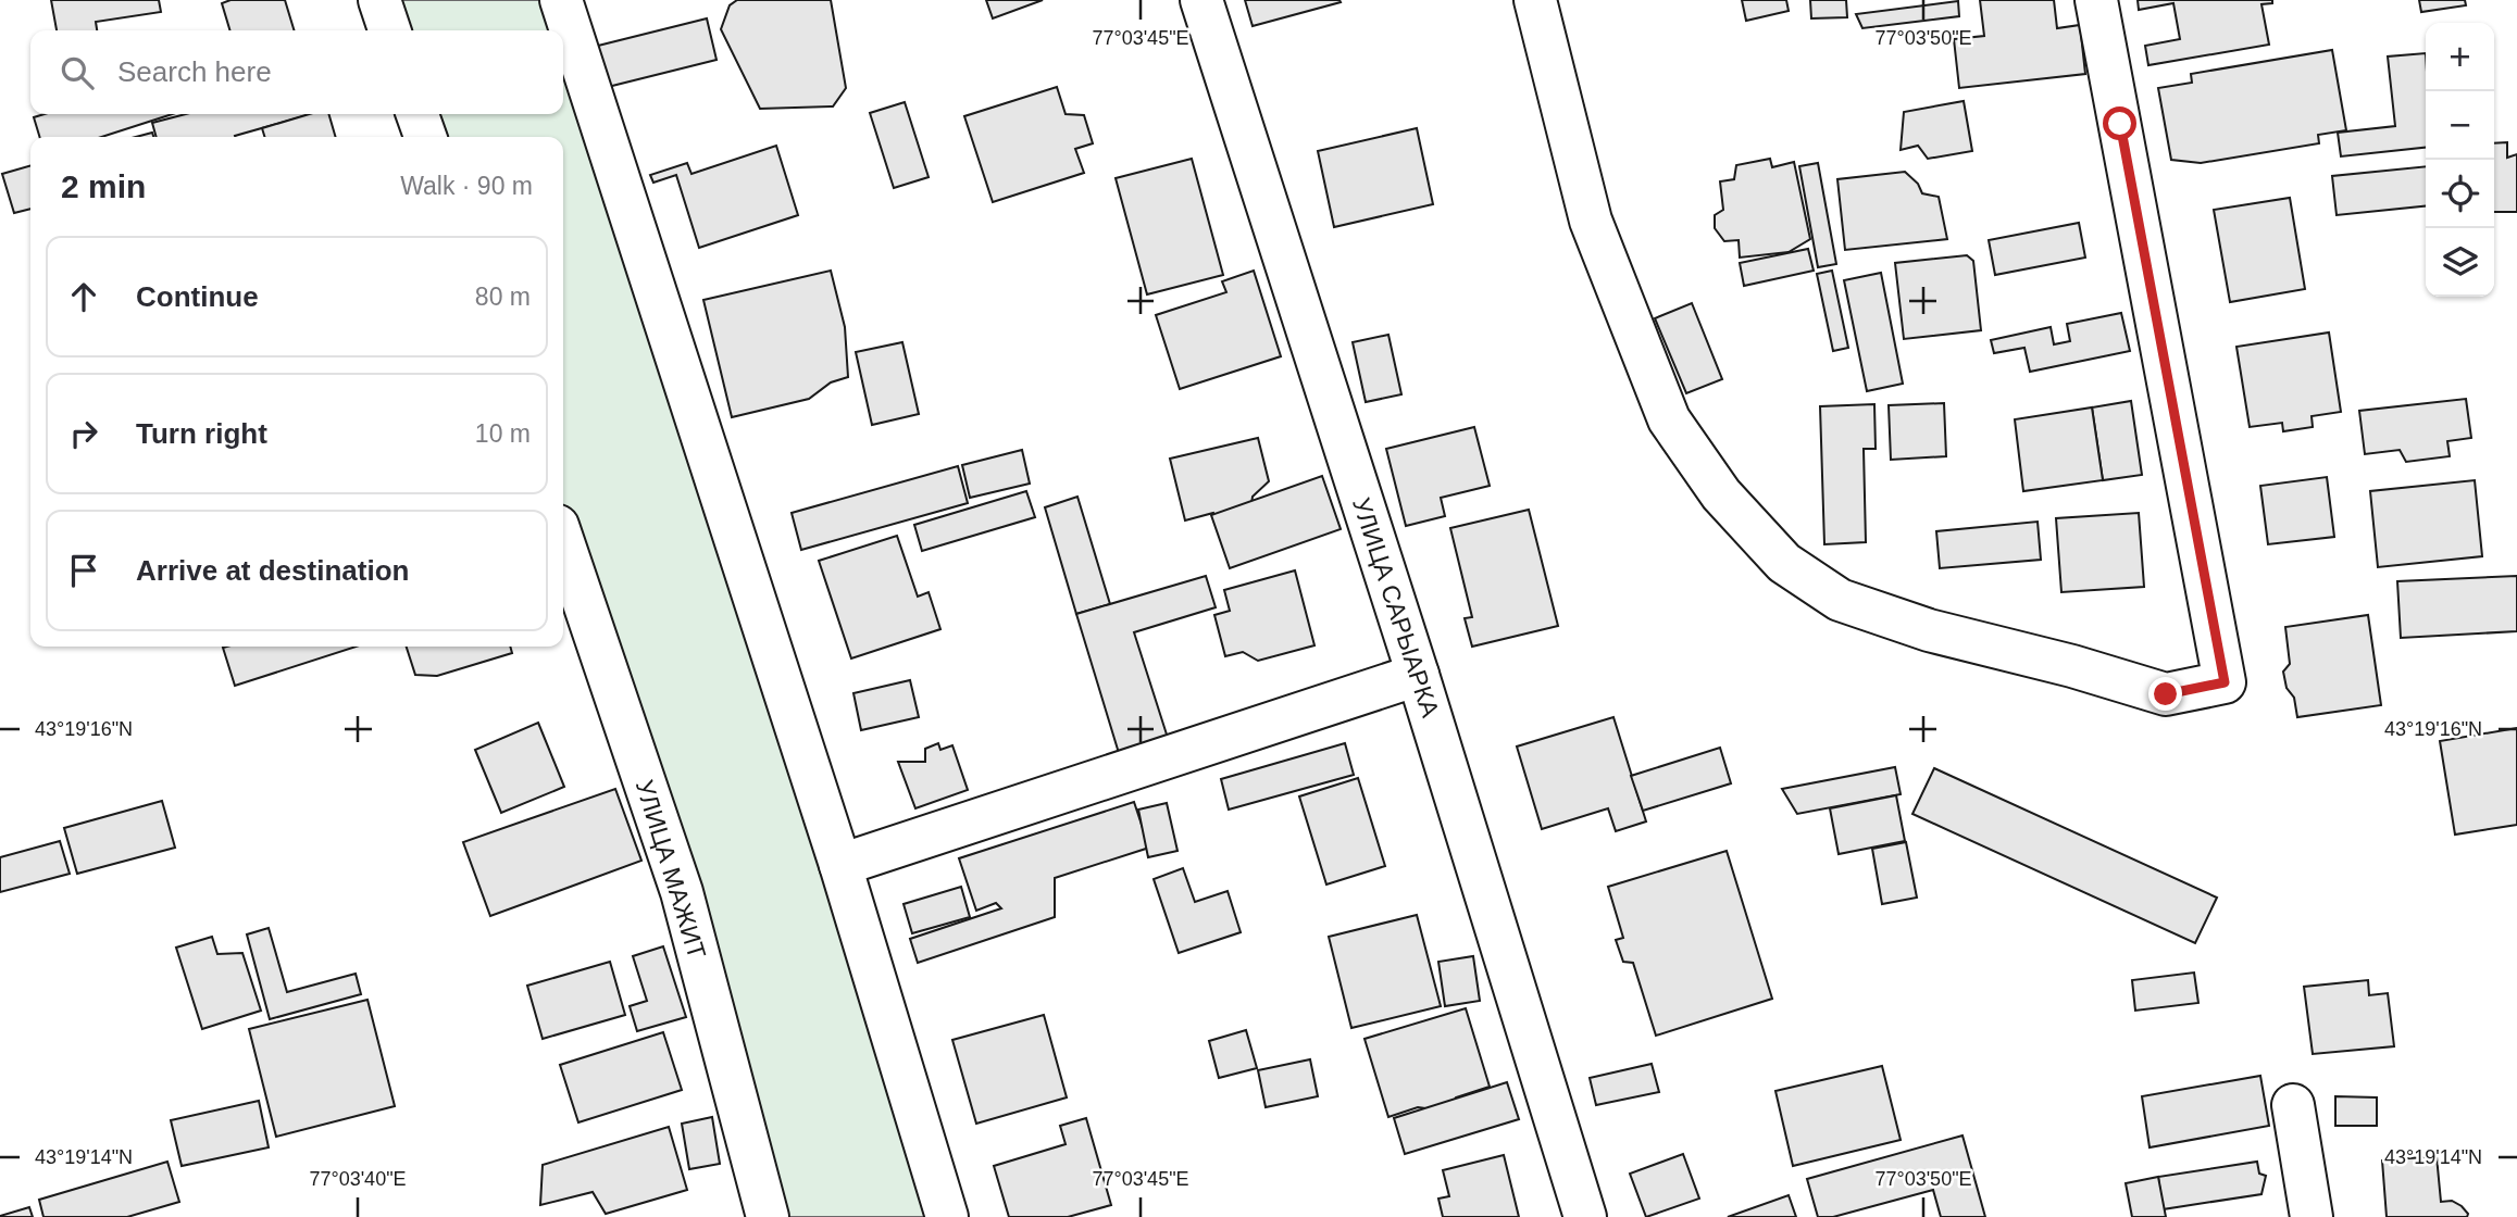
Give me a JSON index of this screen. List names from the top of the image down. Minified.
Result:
{"streets":{"street":["УЛИЦА САРЫАРКА","УЛИЦА МАЖИТ"]},"page":{"map_buttons":["+","−"],"search":"Search here","heading":["2 min","Walk · 90 m"],"list":[["Continue","80 m"],["Turn right","10 m"],"Arrive at destination"]},"coordinates":["77°03'45\"E","77°03'50\"E","43°19'16\"N","43°19'14\"N","77°03'40\"E"]}
